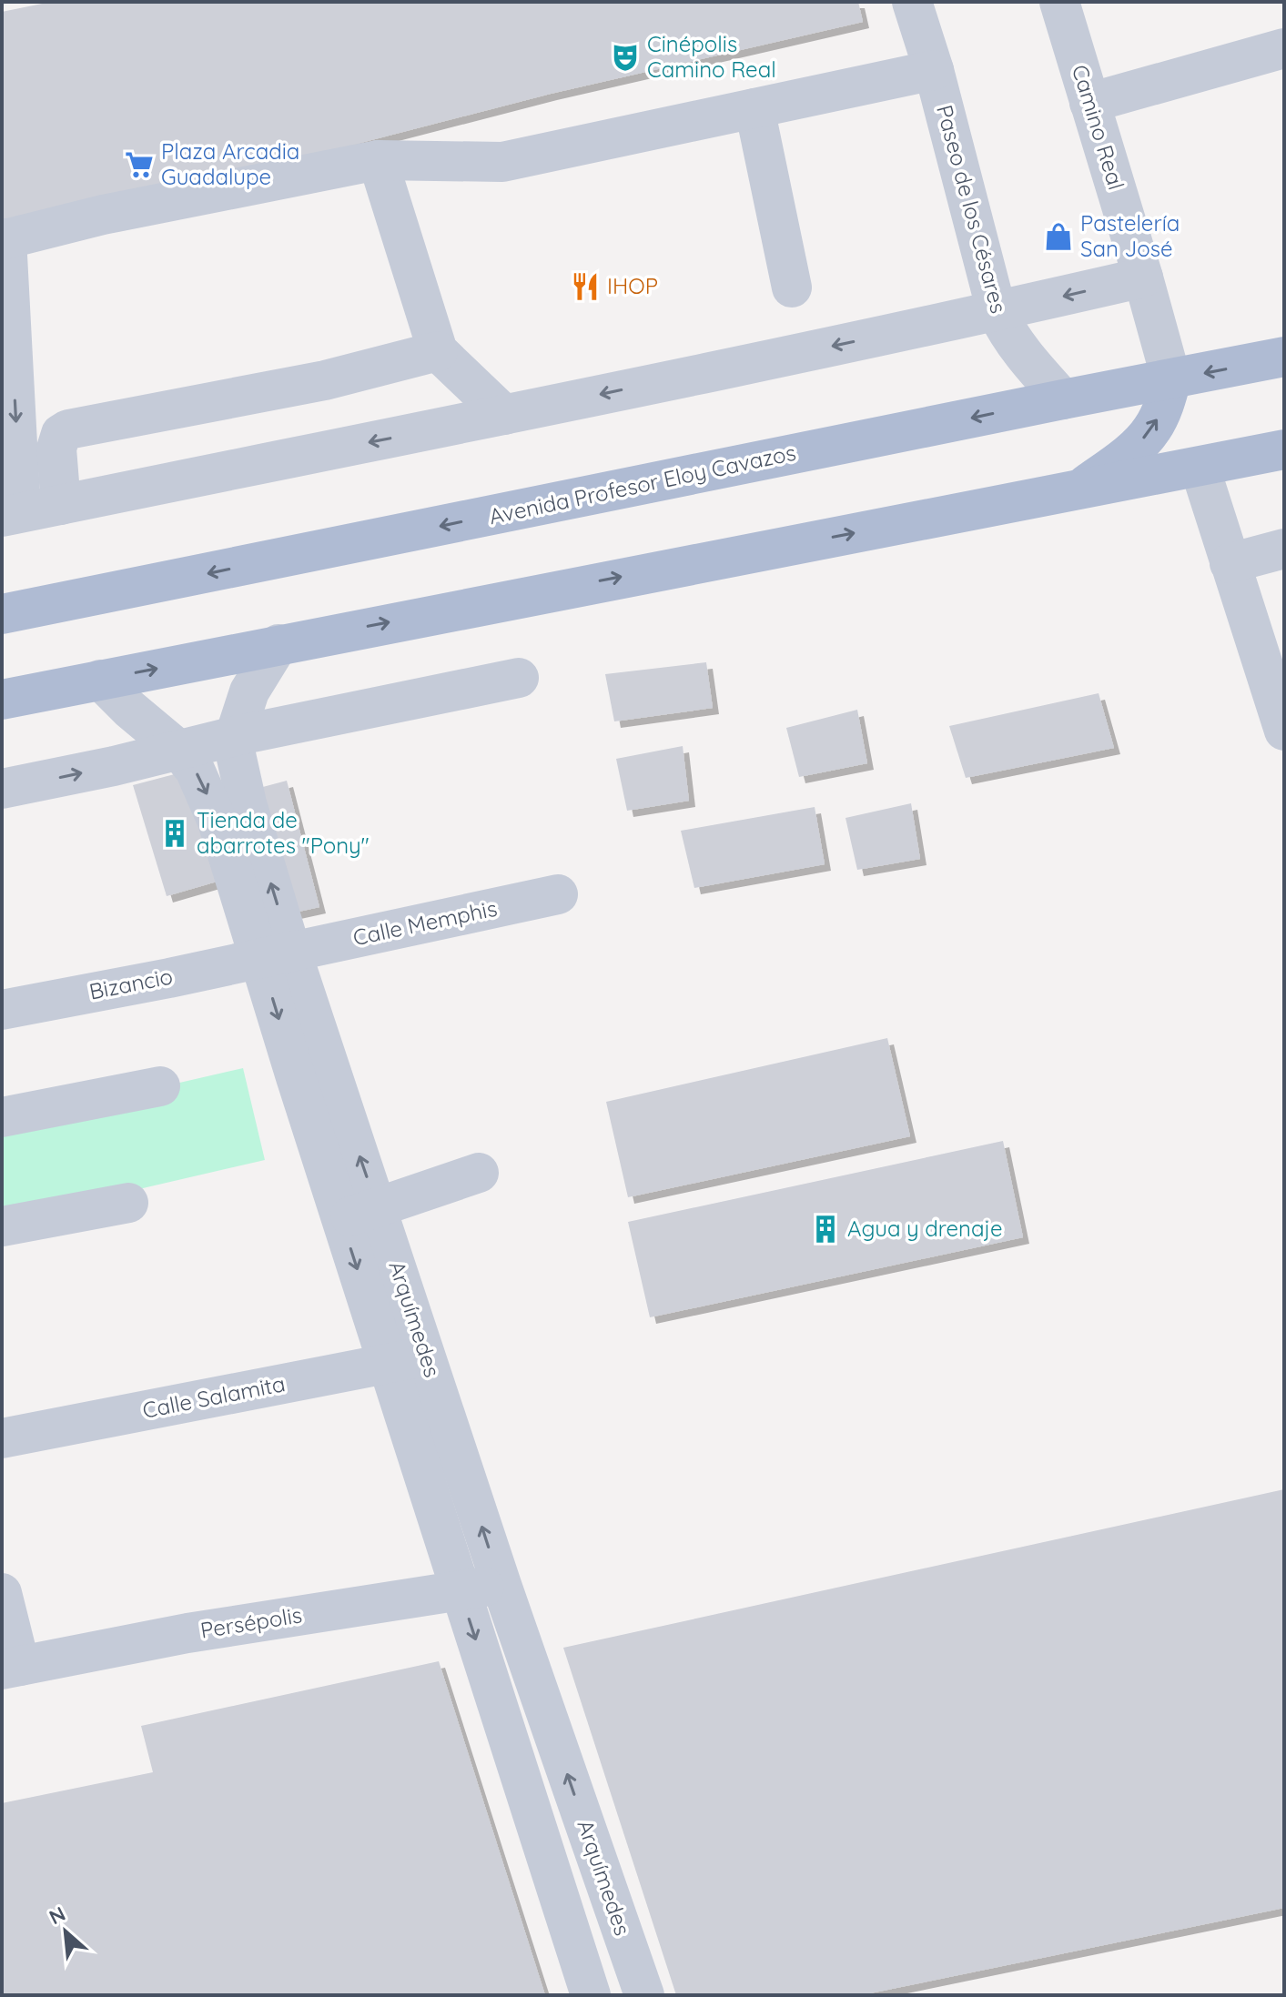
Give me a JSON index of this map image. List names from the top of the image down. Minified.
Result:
{"streets":{"main road":["Avenida Profesor Eloy Cavazos"],"street":["Camino Real","Paseo de los Césares","Calle Memphis","Bizancio","Arquímedes","Calle Salamita","Persépolis"]},"crossings":[["Camino Real","Avenida Profesor Eloy Cavazos"],["Paseo de los Césares","Avenida Profesor Eloy Cavazos"],["Calle Memphis","Bizancio"],["Calle Memphis","Arquímedes"],["Bizancio","Arquímedes"],["Arquímedes","Calle Salamita"],["Arquímedes","Persépolis"]],"places":{"theatre":["Cinépolis Camino Real"],"supermarket":["Plaza Arcadia Guadalupe"],"shop":["Pastelería San José"],"restaurant":["IHOP"],"building":["Tienda de abarrotes \"Pony\"","Agua y drenaje"]},"north":"top left"}
